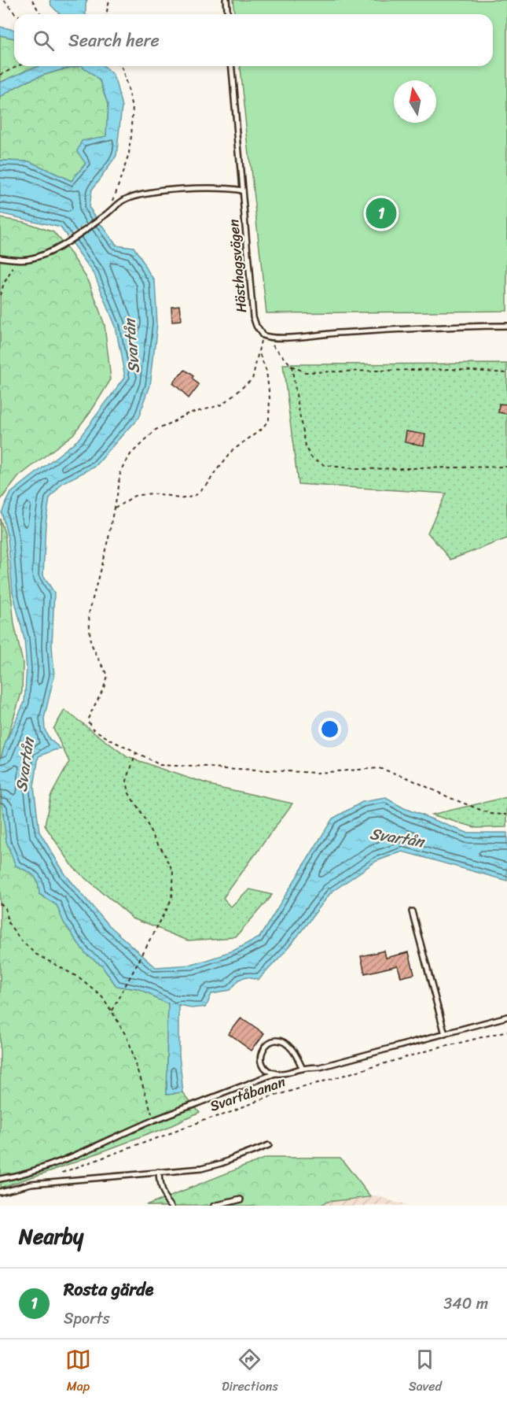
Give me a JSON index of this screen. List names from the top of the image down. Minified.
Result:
{"streets":{"lane":["Hästhagsvägen"],"path":["Svartåbanan"]},"water":["Svartån"],"north":"top","page":{"search":"Search here","pins":"1","heading":"Nearby","list":[{"mark":"1","name":"Rosta gärde","note":"Sports","value":"340 m"}],"nav":["Map","Directions","Saved"]}}
